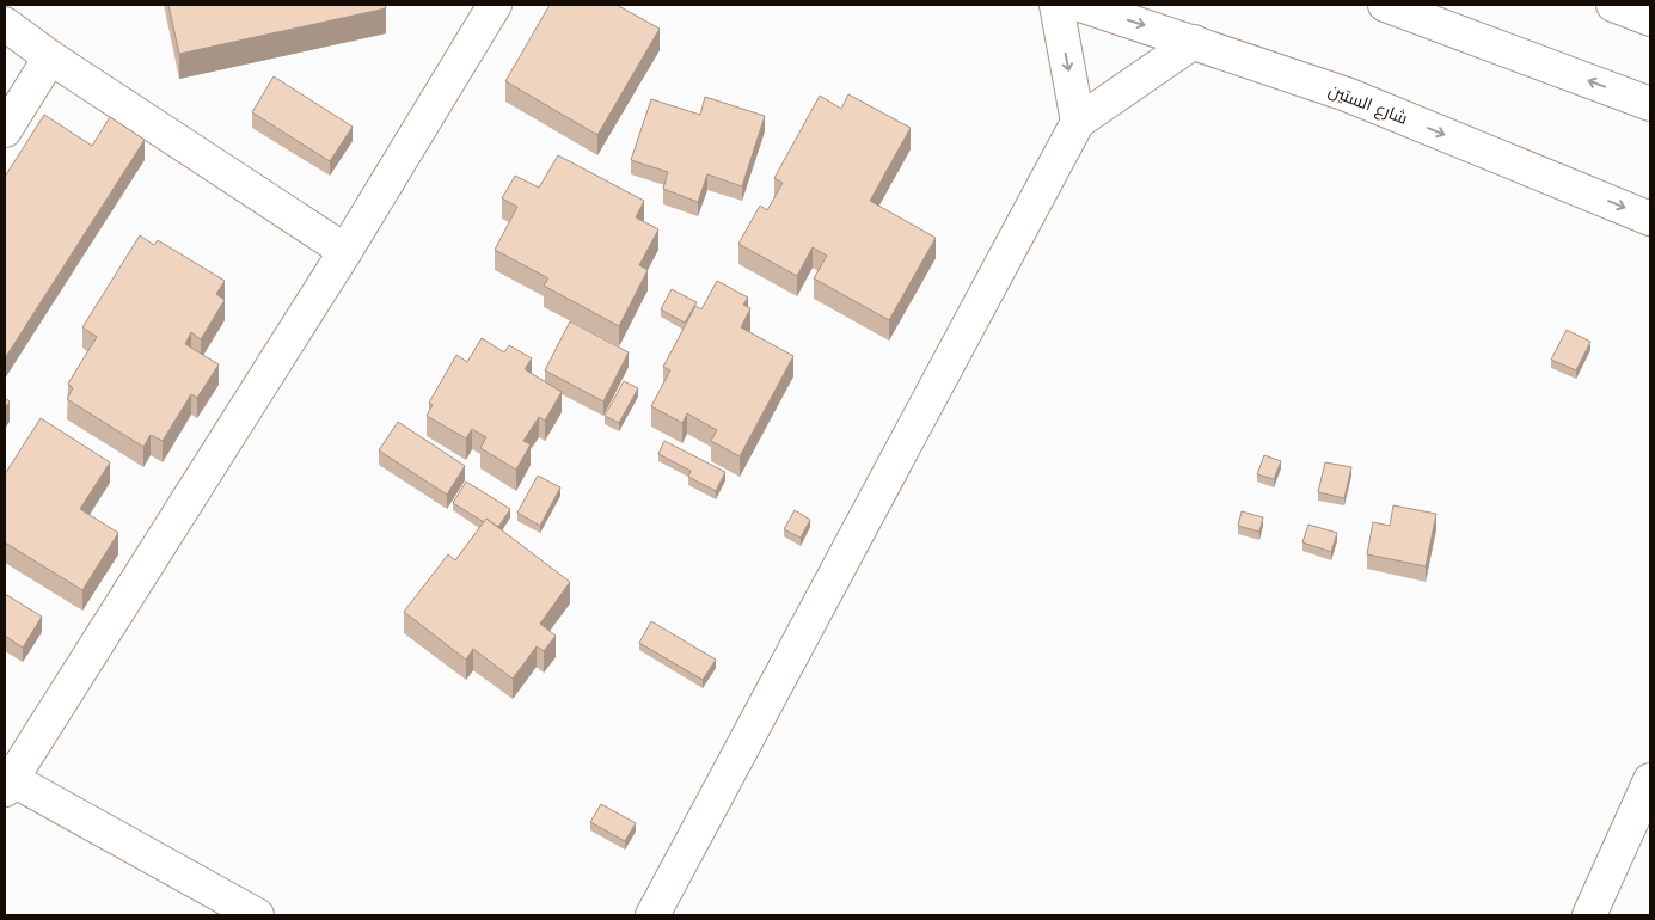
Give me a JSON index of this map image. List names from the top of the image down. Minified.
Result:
{"streets":{"street":["شارع الستين"]}}
